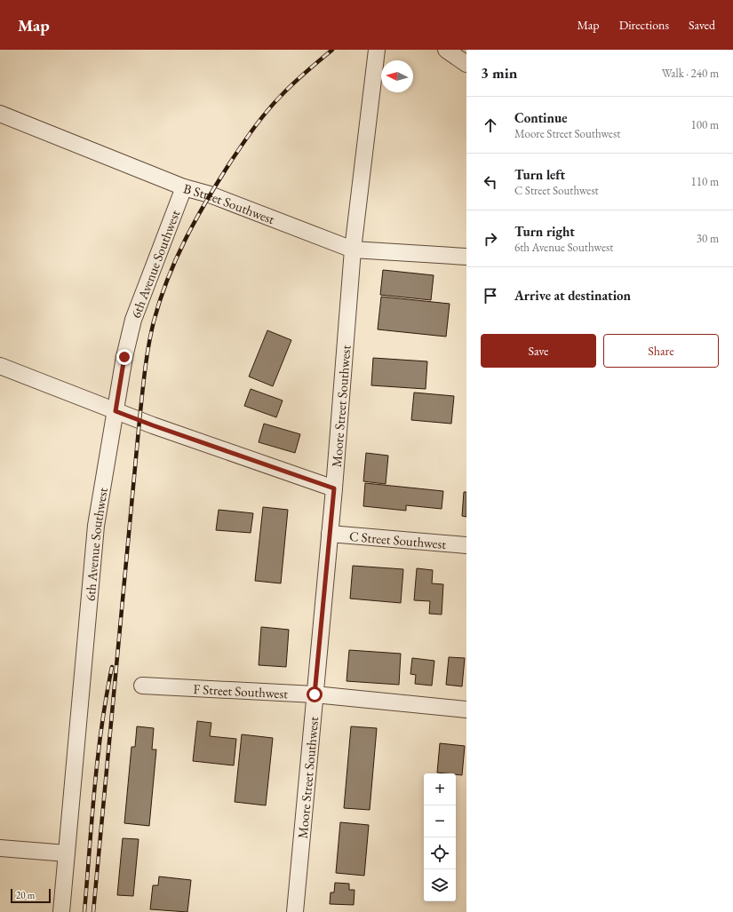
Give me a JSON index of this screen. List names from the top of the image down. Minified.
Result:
{"streets":{"street":["B Street Southwest","6th Avenue Southwest","Moore Street Southwest","C Street Southwest","F Street Southwest"]},"crossings":[["B Street Southwest","6th Avenue Southwest"],["B Street Southwest","Moore Street Southwest"],["Moore Street Southwest","C Street Southwest"],["Moore Street Southwest","F Street Southwest"]],"scale_bar":"20 m","north":"left","page":{"header":"Map","nav":["Map","Directions","Saved"],"heading":["3 min","Walk · 240 m"],"list":[["Continue","Moore Street Southwest","100 m"],["Turn left","C Street Southwest","110 m"],["Turn right","6th Avenue Southwest","30 m"],"Arrive at destination"],"buttons":["Save","Share"],"map_buttons":["+","−"],"scale":"20 m"}}
